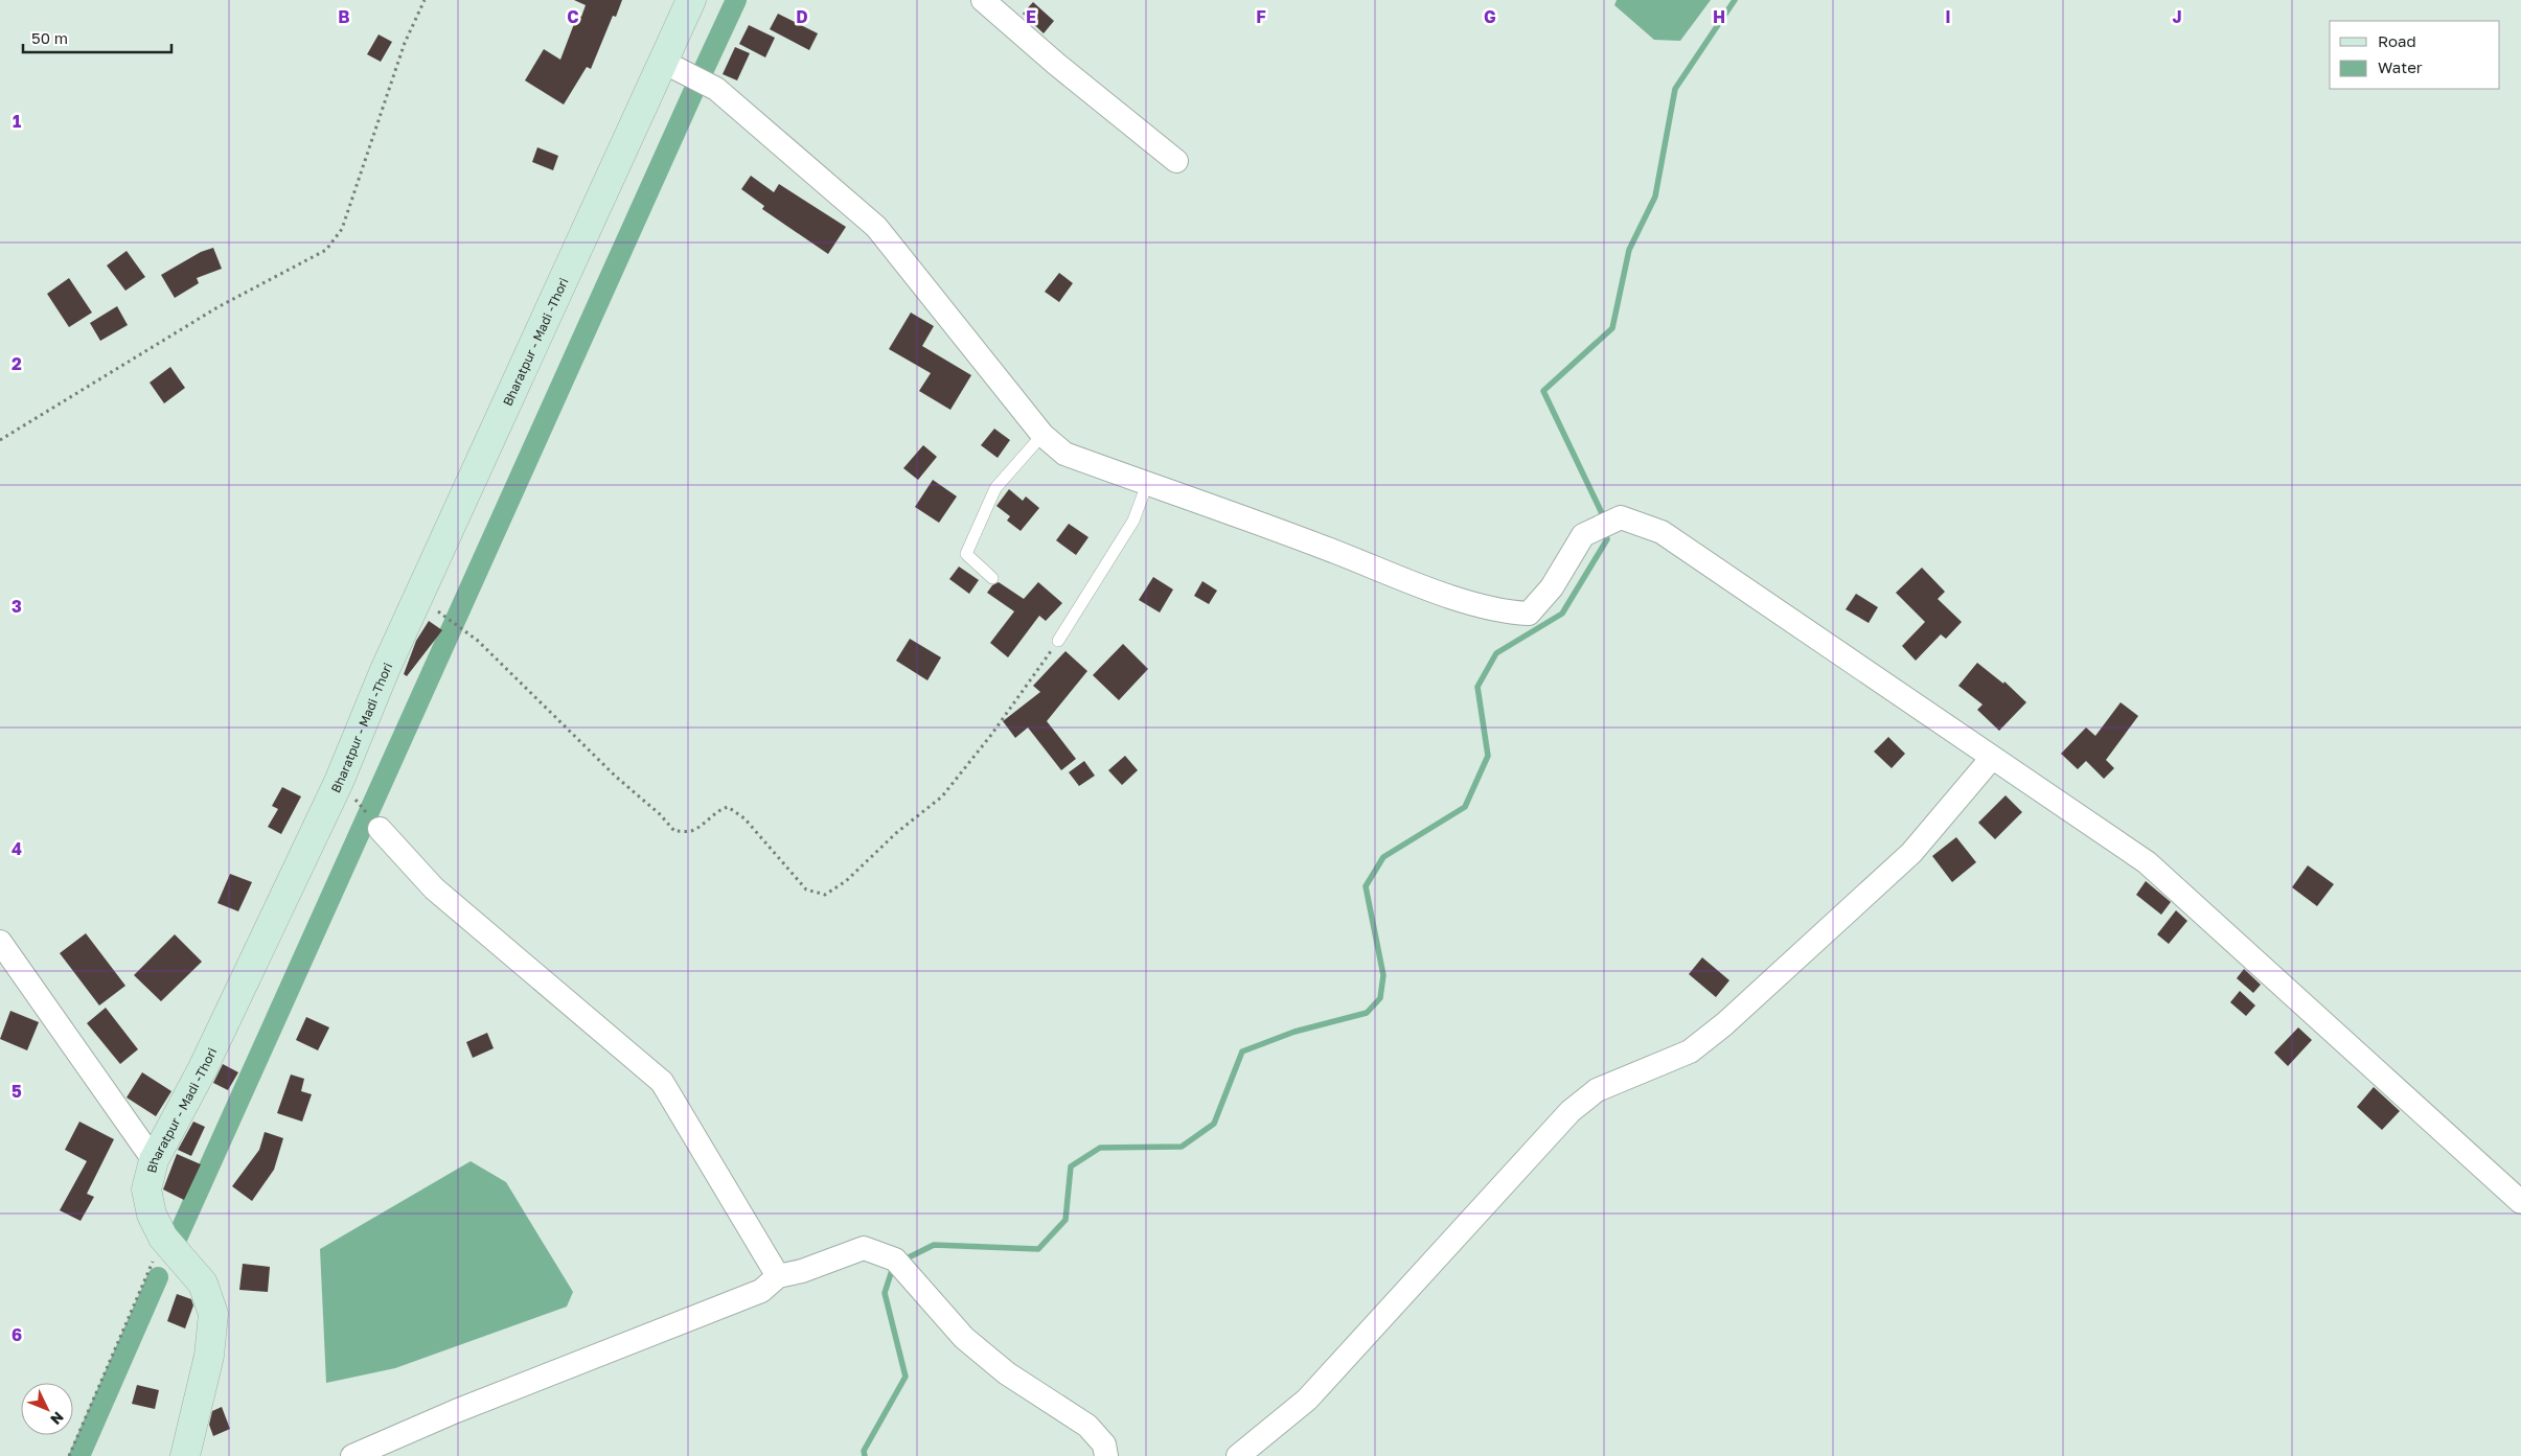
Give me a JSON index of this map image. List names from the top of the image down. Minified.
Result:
{"streets":{"main road":["Bharatpur - Madi -Thori"]},"legend":["Road","Water"],"scale_bar":"50 m","north":"bottom right","grid":{"columns":["B","C","D","E","F","G","H","I","J"],"rows":["1","2","3","4","5","6"]}}
